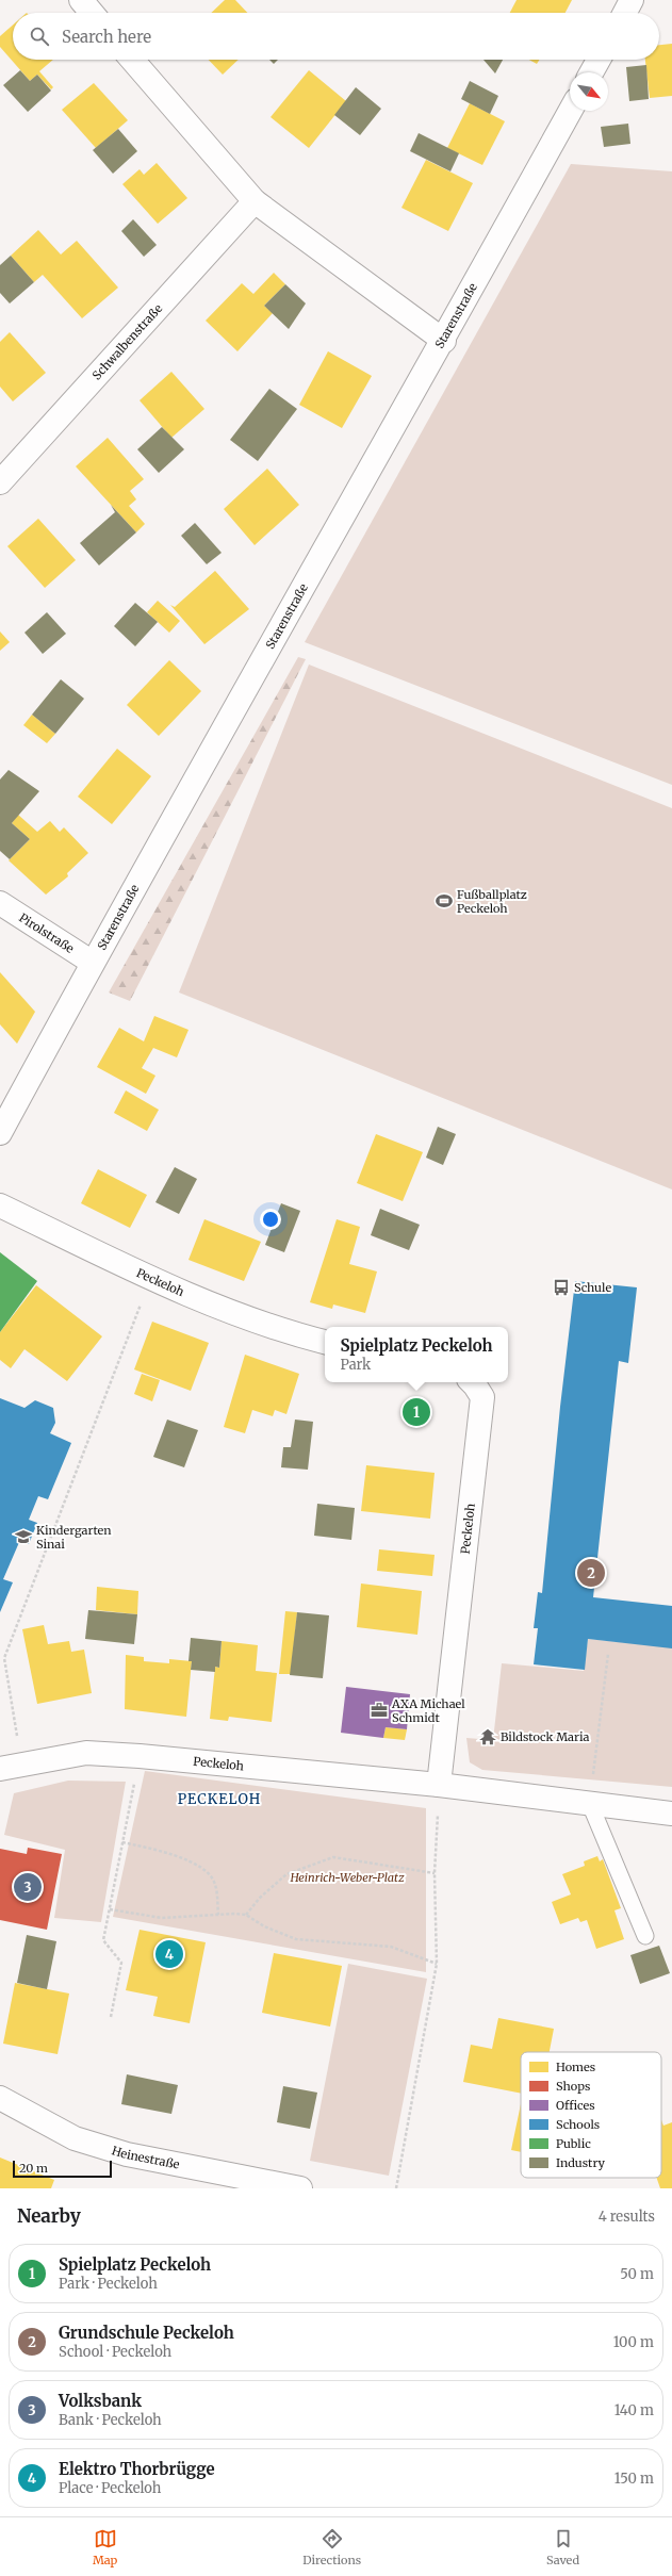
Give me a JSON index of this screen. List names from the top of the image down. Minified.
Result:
{"streets":{"street":["Starenstraße","Schwalbenstraße","Pirolstraße","Peckeloh","Heinestraße"]},"crossings":[["Starenstraße","Pirolstraße"]],"districts":["PECKELOH"],"parks":["Heinrich-Weber-Platz"],"places":{"sports":["Fußballplatz Peckeloh"],"bus stop":["Schule"],"school or university":["Kindergarten Sinai"],"office":["AXA Michael Schmidt"],"temple":["Bildstock Maria"]},"legend":["Homes","Shops","Offices","Schools","Public","Industry"],"scale_bar":"20 m","north":"bottom right","page":{"search":"Search here","popup":["Spielplatz Peckeloh","Park"],"pins":["1","2","3","4"],"scale":"20 m","heading":["Nearby","4 results"],"list":[{"mark":"1","name":"Spielplatz Peckeloh","note":"Park · Peckeloh","value":"50 m"},{"mark":"2","name":"Grundschule Peckeloh","note":"School · Peckeloh","value":"100 m"},{"mark":"3","name":"Volksbank","note":"Bank · Peckeloh","value":"140 m"},{"mark":"4","name":"Elektro Thorbrügge","note":"Place · Peckeloh","value":"150 m"}],"nav":["Map","Directions","Saved"]}}
